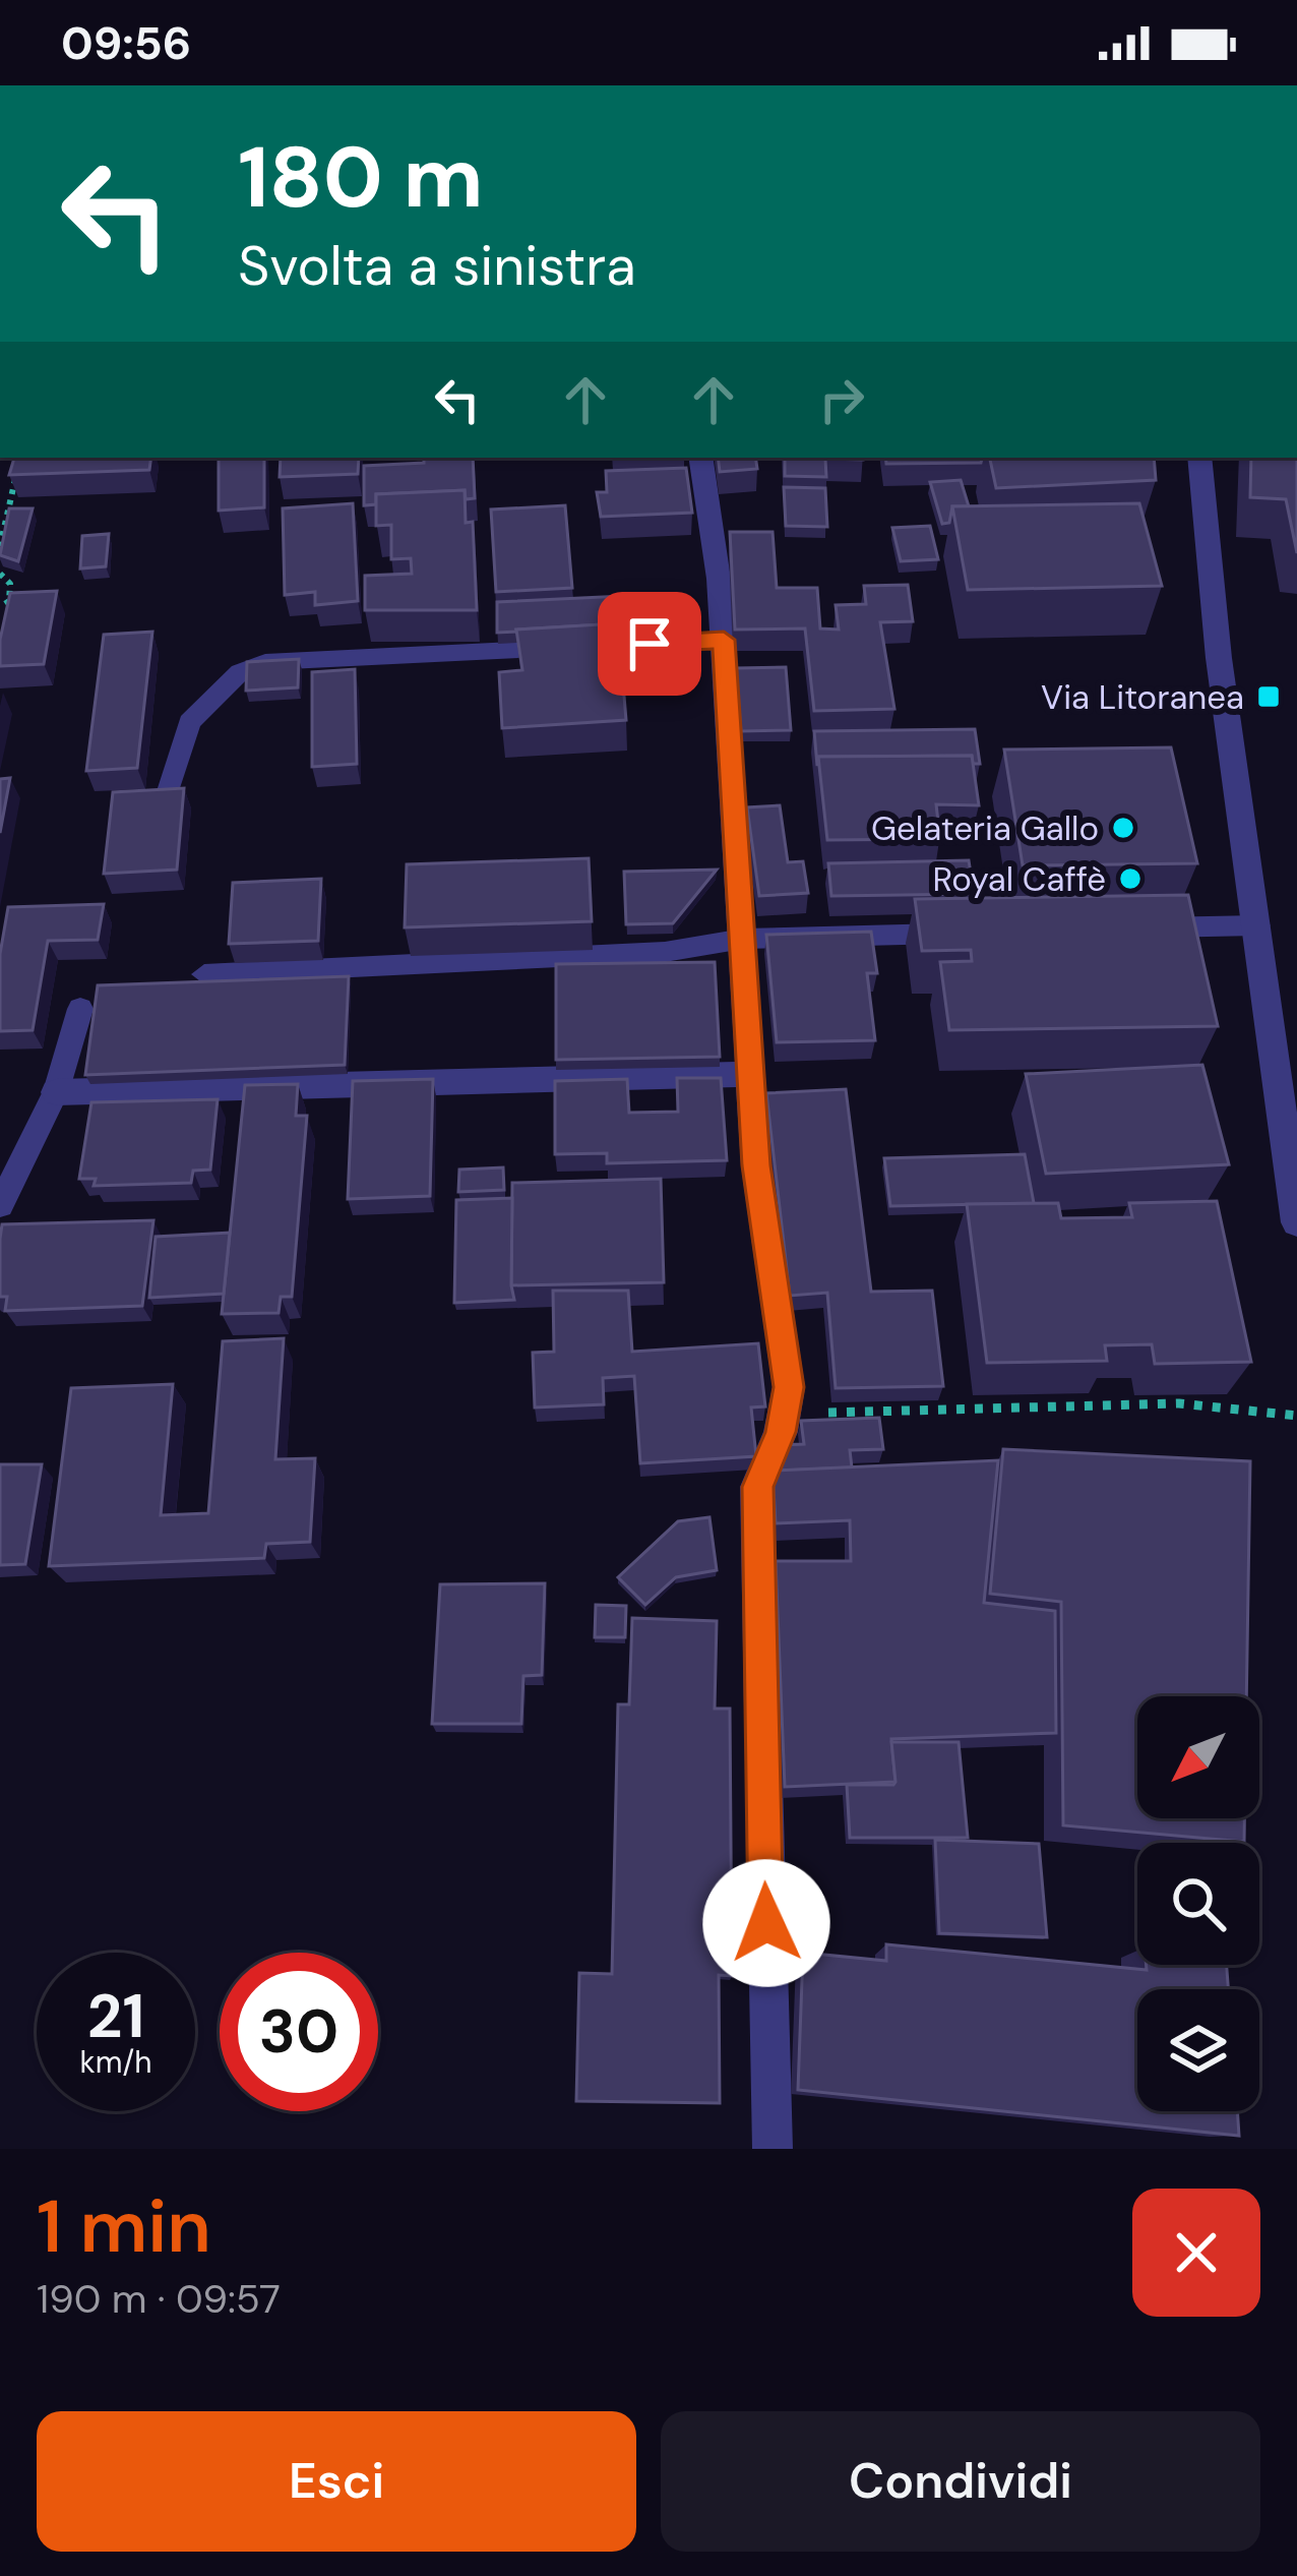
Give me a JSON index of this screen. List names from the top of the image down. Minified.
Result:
{"places":{"transit":["Via Litoranea"],"other":["Gelateria Gallo","Royal Caffè"]},"north":"bottom left","page":{"status":"09:56","turn":["180 m","Svolta a sinistra"],"speed":"21 km/h","limit":"30","heading":["1 min","190 m · 09:57"],"buttons":["Esci","Condividi"]}}
